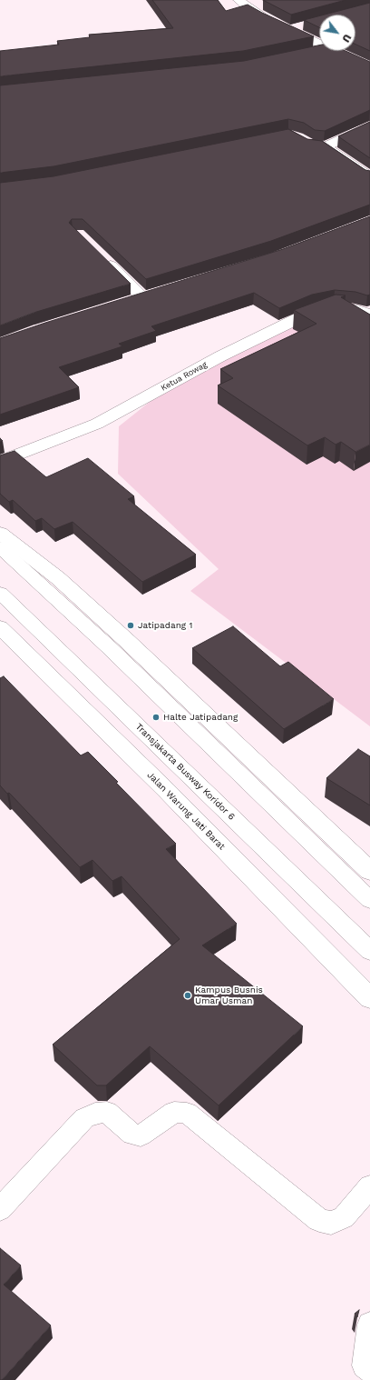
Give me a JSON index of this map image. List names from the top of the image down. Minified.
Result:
{"streets":{"street":["Ketua Rowag","Jalan Warung Jati Barat"],"lane":["Transjakarta Busway Koridor 6"]},"places":["Jatipadang 1","Halte Jatipadang","Kampus Busnis Umar Usman"],"north":"bottom right"}
